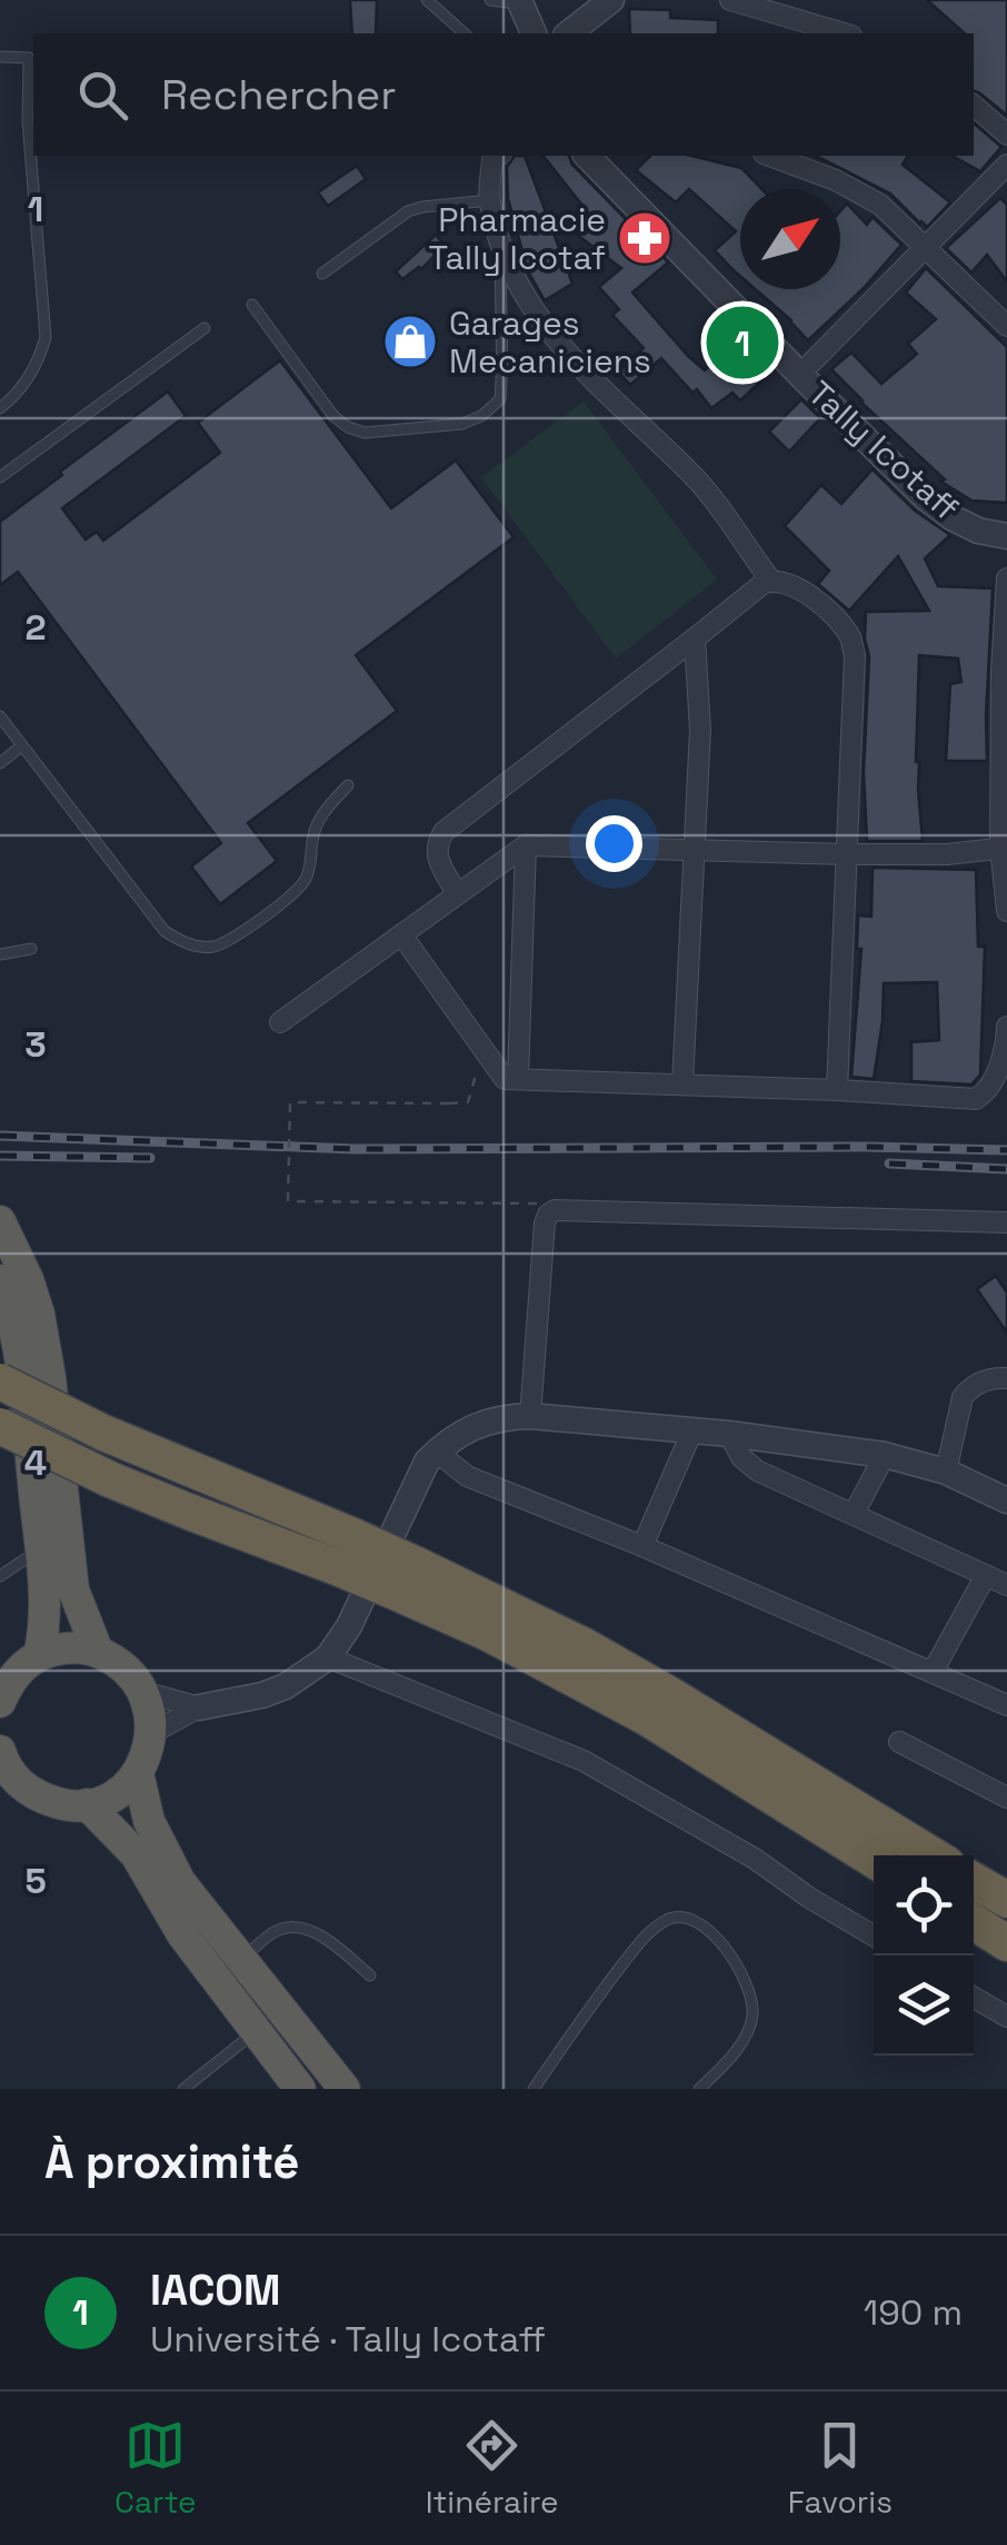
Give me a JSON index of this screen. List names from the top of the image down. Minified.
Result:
{"streets":{"street":["Tally Icotaff"]},"places":{"pharmacy":["Pharmacie Tally Icotaf"],"shop":["Garages Mecaniciens"]},"north":"top right","page":{"search":"Rechercher","pins":"1","heading":"À proximité","list":[{"mark":"1","name":"IACOM","note":"Université · Tally Icotaff","value":"190 m"}],"nav":["Carte","Itinéraire","Favoris"]},"grid":{"rows":["1","2","3","4","5"]}}
